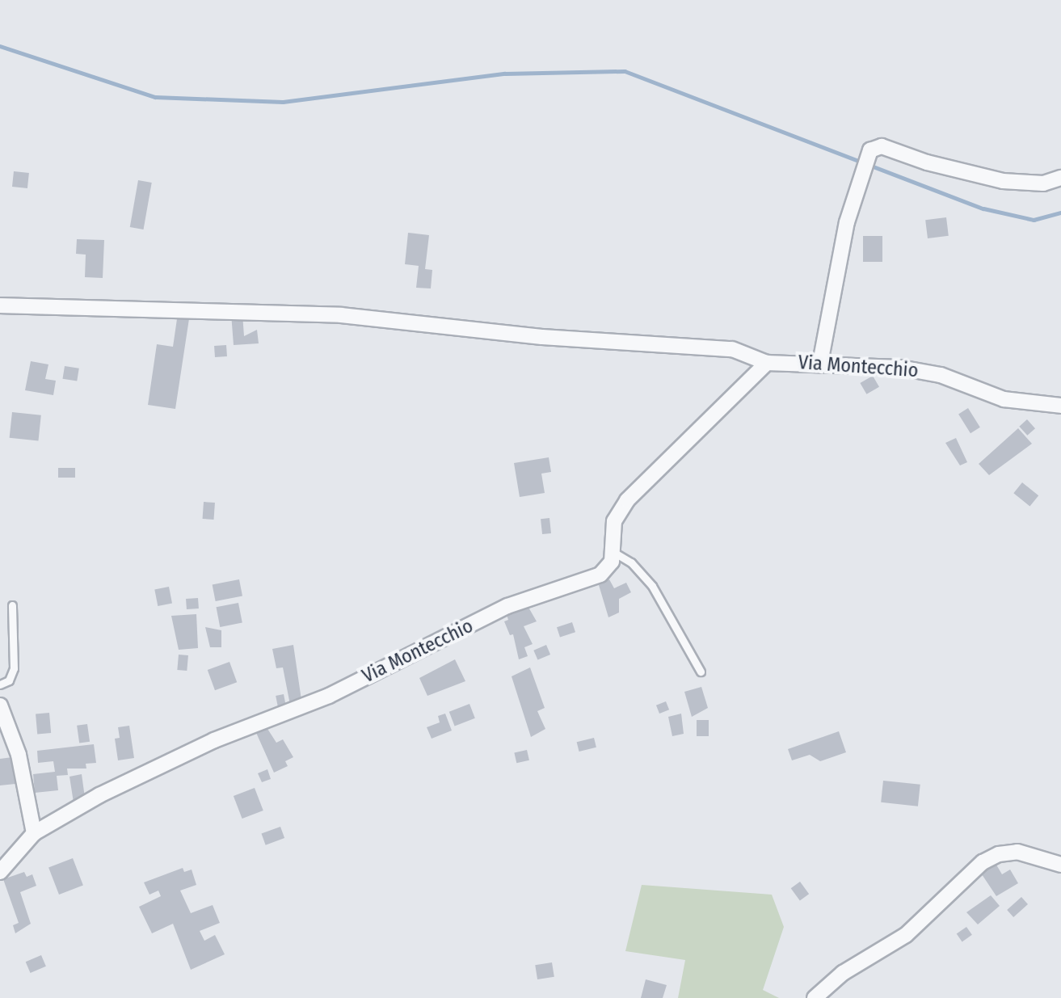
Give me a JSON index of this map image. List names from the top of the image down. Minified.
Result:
{"streets":{"street":["Via Montecchio"]}}
